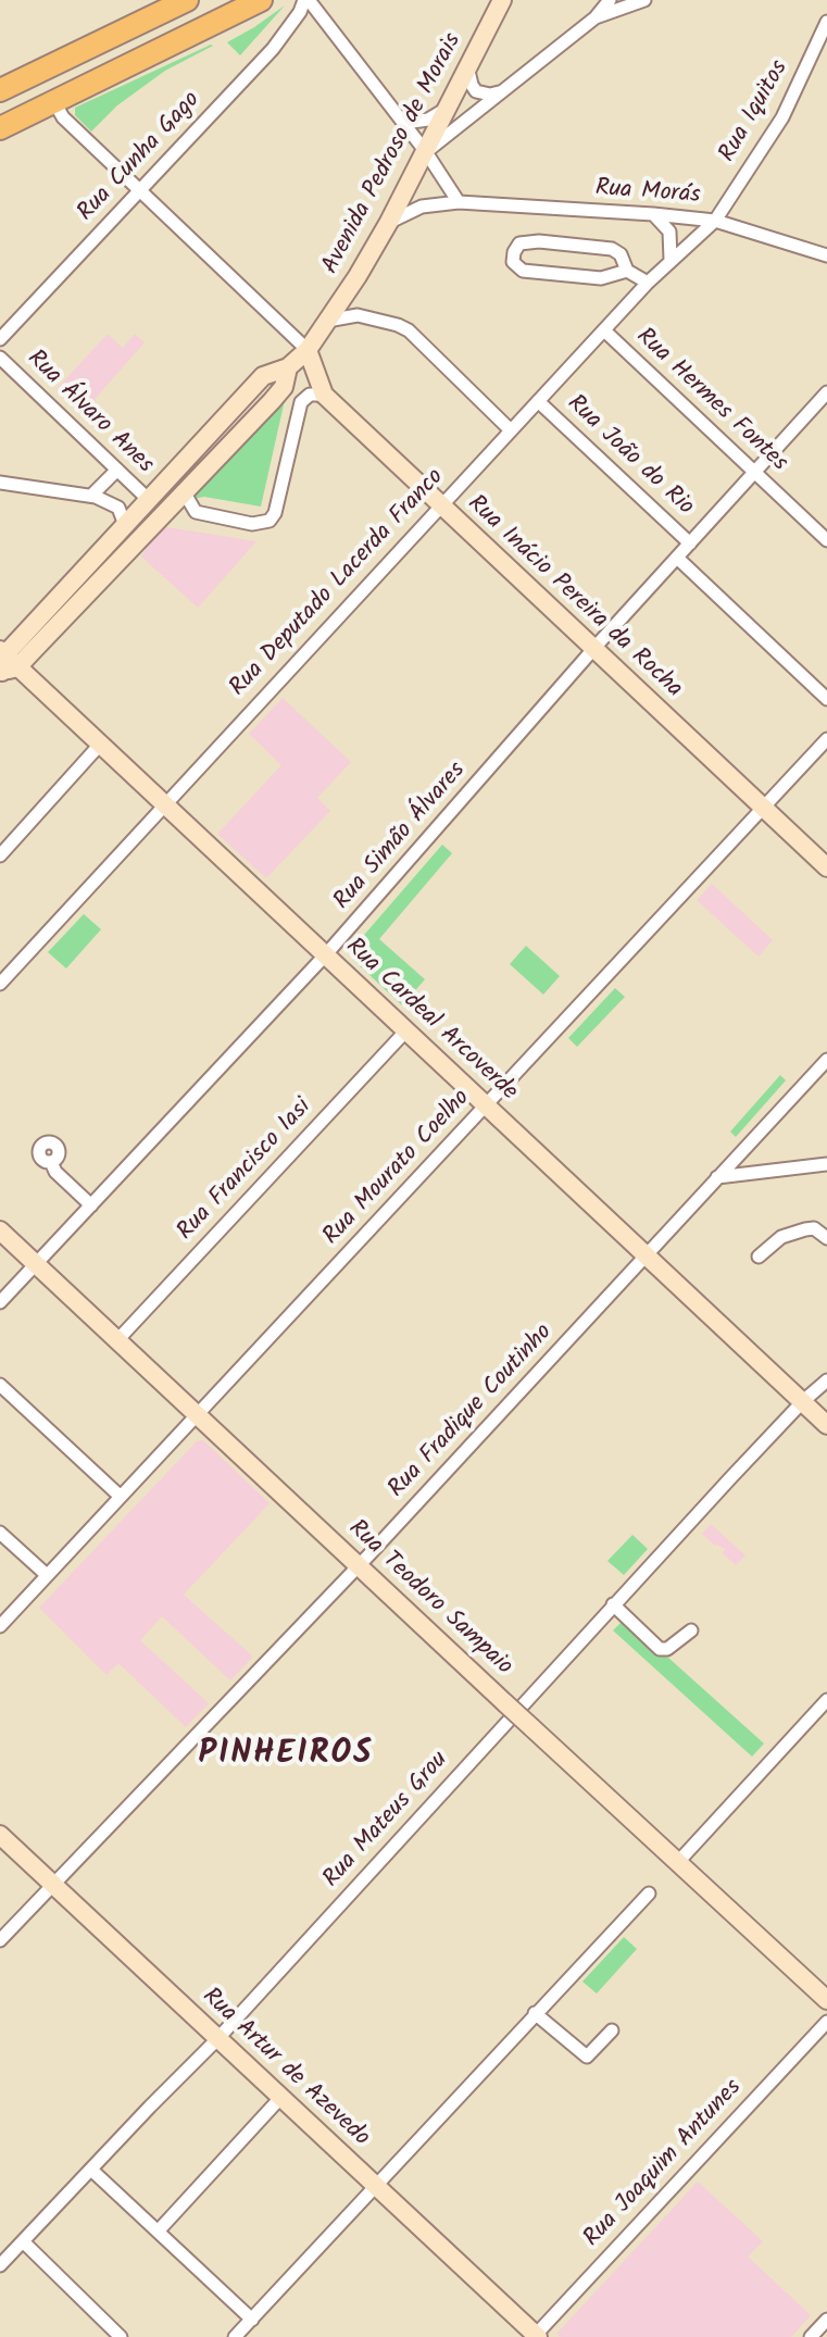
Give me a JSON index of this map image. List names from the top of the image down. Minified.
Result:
{"streets":{"main road":["Avenida Pedroso de Morais","Rua Inácio Pereira da Rocha","Rua Cardeal Arcoverde","Rua Teodoro Sampaio","Rua Artur de Azevedo"],"street":["Rua Iquitos","Rua Cunha Gago","Rua Morás","Rua Hermes Fontes","Rua Álvaro Anes","Rua João do Rio","Rua Deputado Lacerda Franco","Rua Simão Álvares","Rua Mourato Coelho","Rua Francisco Iasi","Rua Fradique Coutinho","Rua Mateus Grou","Rua Joaquim Antunes"]},"crossings":[["Rua Iquitos","Rua Morás"],["Rua Iquitos","Rua Deputado Lacerda Franco"],["Avenida Pedroso de Morais","Rua Morás"],["Avenida Pedroso de Morais","Rua Álvaro Anes"],["Avenida Pedroso de Morais","Rua Inácio Pereira da Rocha"],["Avenida Pedroso de Morais","Rua Cardeal Arcoverde"],["Rua Morás","Rua Deputado Lacerda Franco"],["Rua Hermes Fontes","Rua Deputado Lacerda Franco"],["Rua Hermes Fontes","Rua Simão Álvares"],["Rua João do Rio","Rua Deputado Lacerda Franco"],["Rua João do Rio","Rua Simão Álvares"],["Rua Deputado Lacerda Franco","Rua Inácio Pereira da Rocha"],["Rua Deputado Lacerda Franco","Rua Cardeal Arcoverde"],["Rua Inácio Pereira da Rocha","Rua Simão Álvares"],["Rua Inácio Pereira da Rocha","Rua Mourato Coelho"],["Rua Simão Álvares","Rua Cardeal Arcoverde"],["Rua Simão Álvares","Rua Teodoro Sampaio"],["Rua Cardeal Arcoverde","Rua Mourato Coelho"],["Rua Cardeal Arcoverde","Rua Francisco Iasi"],["Rua Cardeal Arcoverde","Rua Fradique Coutinho"],["Rua Cardeal Arcoverde","Rua Mateus Grou"],["Rua Mourato Coelho","Rua Teodoro Sampaio"],["Rua Francisco Iasi","Rua Teodoro Sampaio"],["Rua Fradique Coutinho","Rua Teodoro Sampaio"],["Rua Fradique Coutinho","Rua Artur de Azevedo"],["Rua Mateus Grou","Rua Artur de Azevedo"],["Rua Artur de Azevedo","Rua Joaquim Antunes"]],"districts":["PINHEIROS"]}
